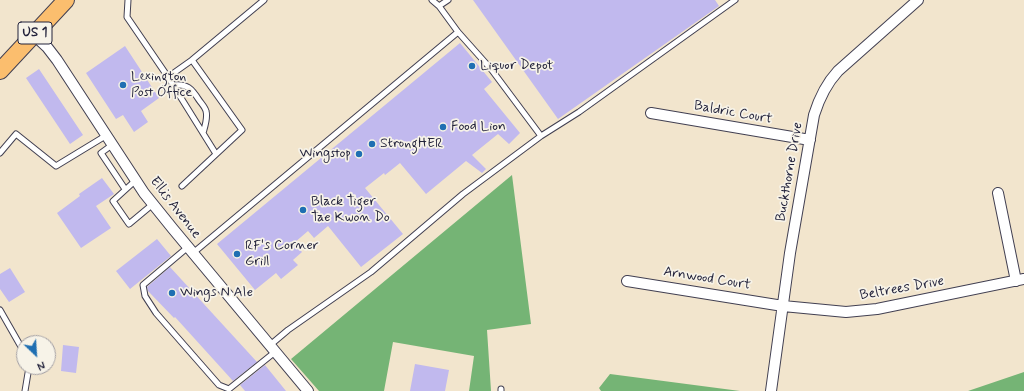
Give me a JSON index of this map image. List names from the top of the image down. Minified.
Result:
{"streets":{"main road":["US 1"],"street":["Baldric Court","Buckthorne Drive","Ellis Avenue","Arnwood Court","Beltrees Drive"]},"crossings":[["US 1","Ellis Avenue"],["Baldric Court","Buckthorne Drive"],["Buckthorne Drive","Arnwood Court"],["Buckthorne Drive","Beltrees Drive"],["Arnwood Court","Beltrees Drive"]],"places":["Liquor Depot","Lexington Post Office","Food Lion","StrongHER","Wingstop","Black Tiger Tae Kwon Do","RF's Corner Grill","Wings N Ale"],"north":"bottom right"}
